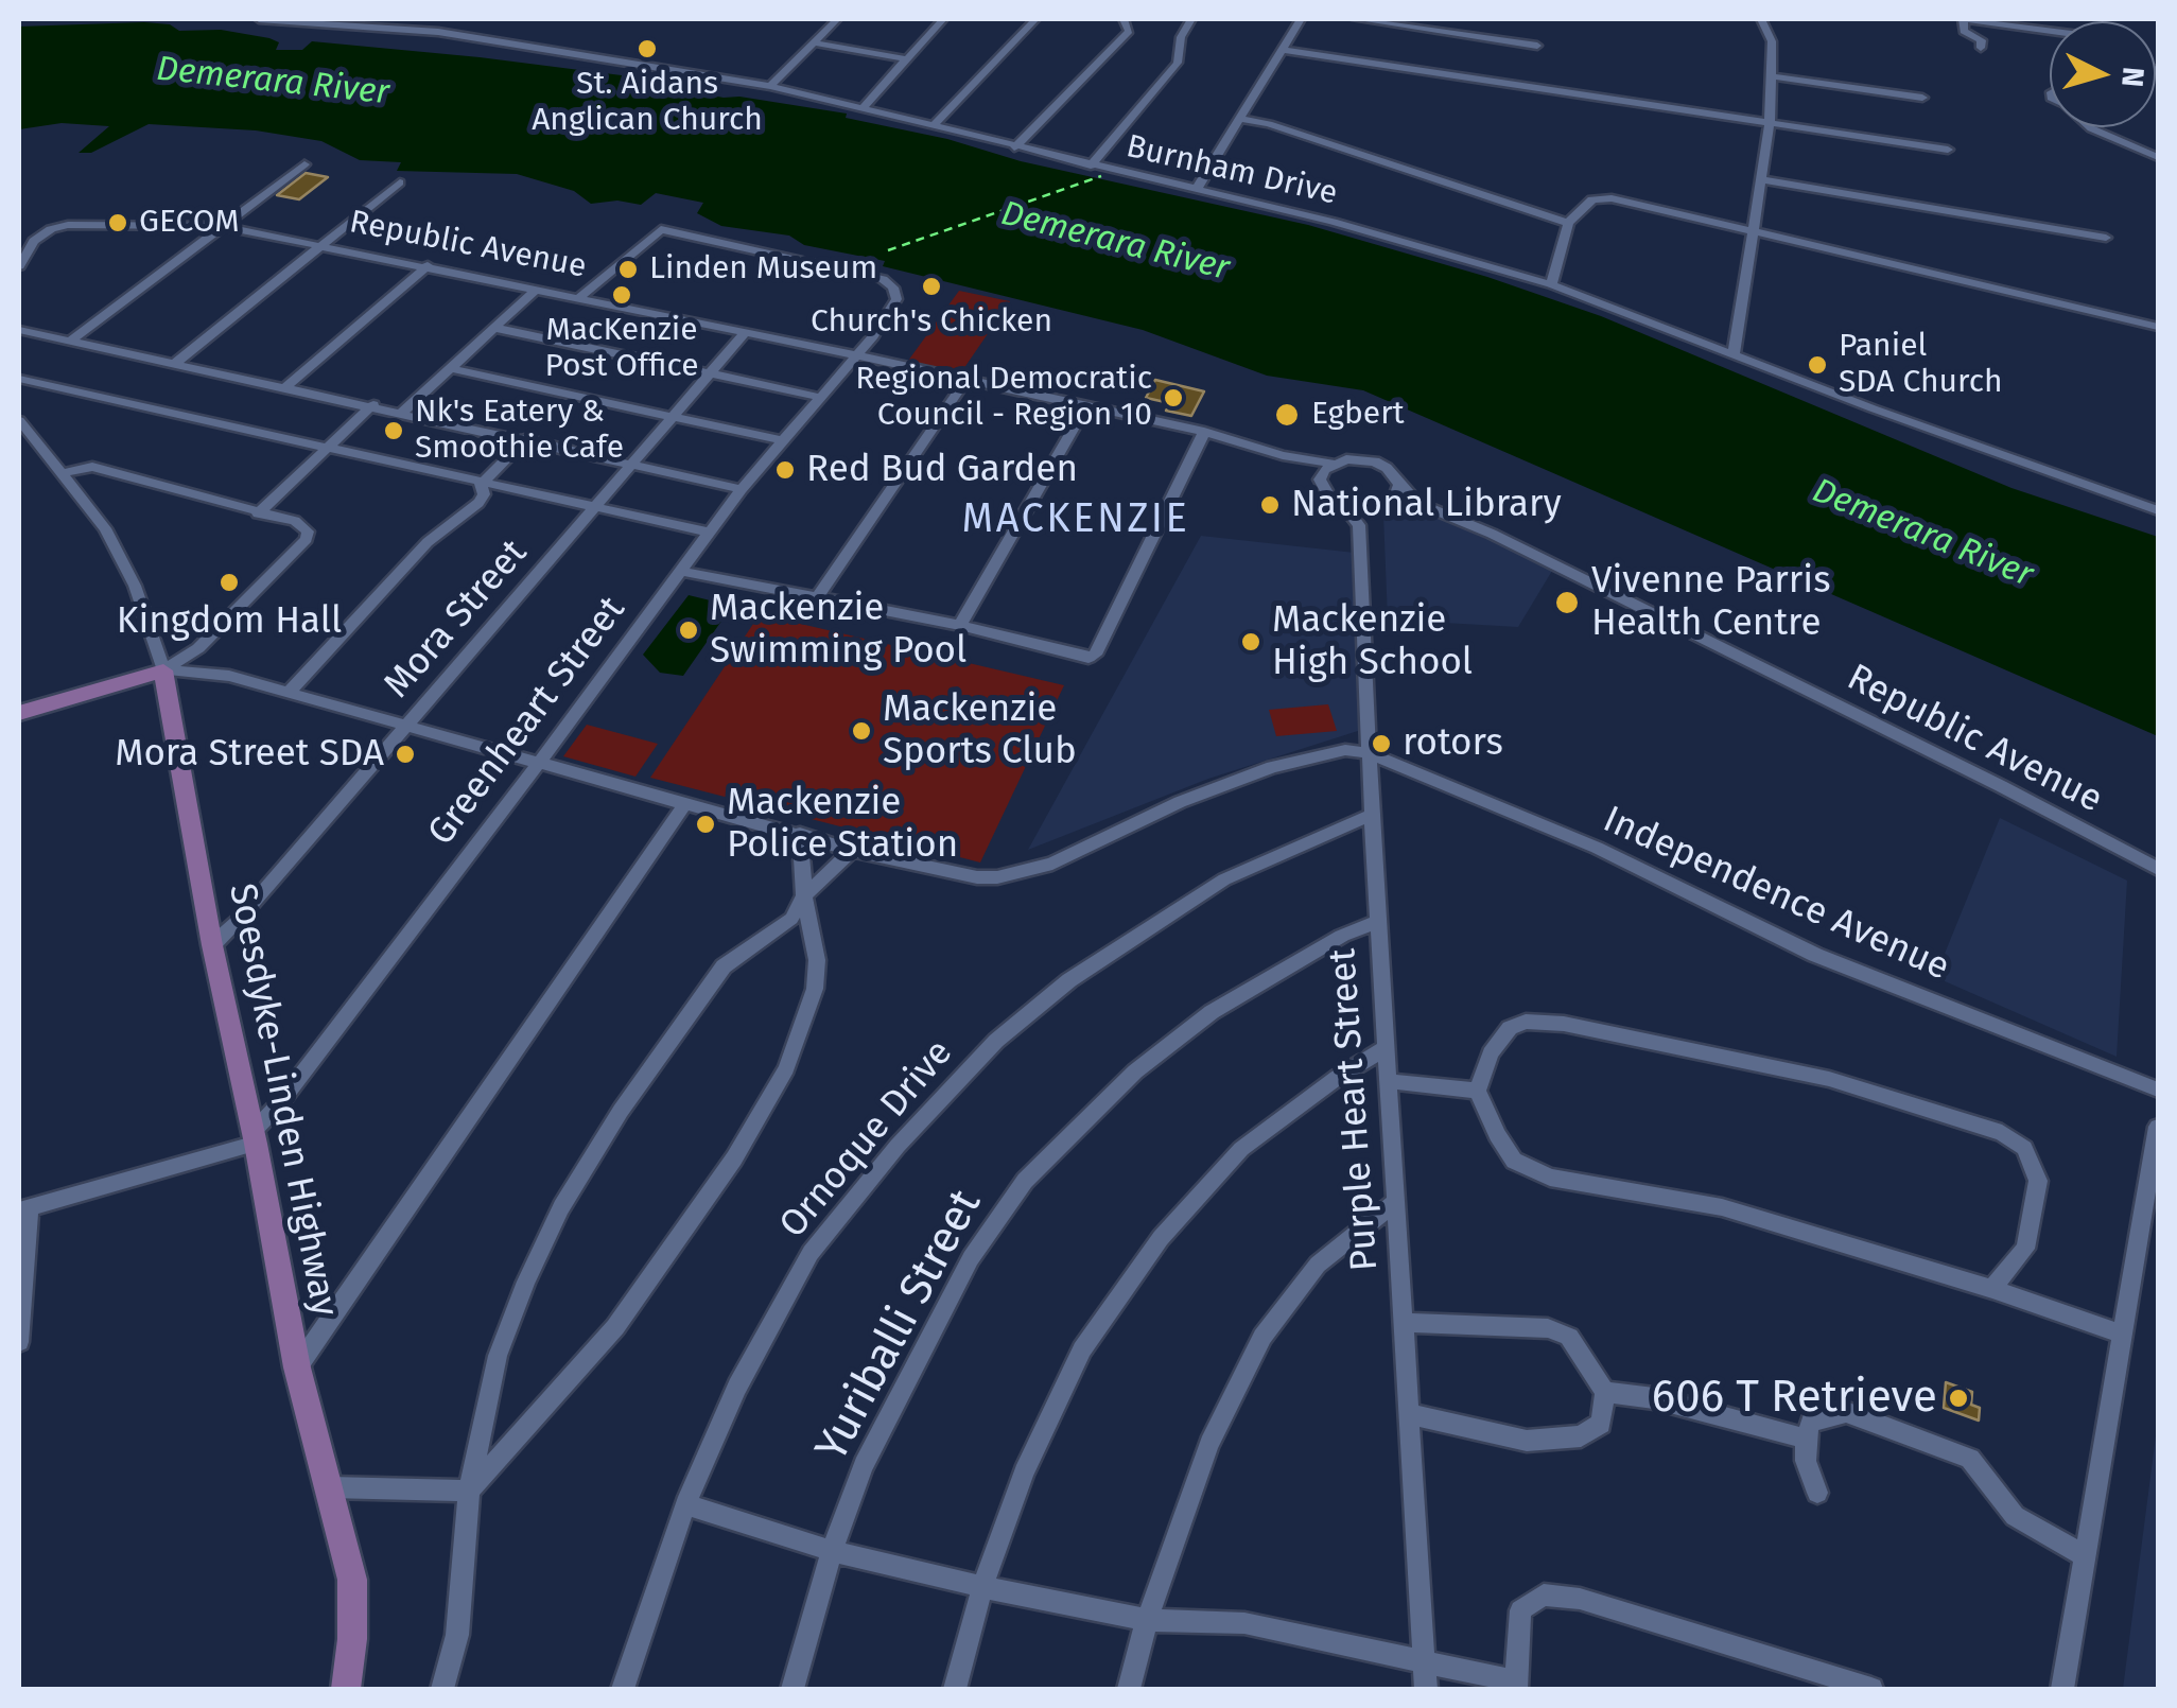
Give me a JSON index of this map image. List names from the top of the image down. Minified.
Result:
{"streets":{"main road":["Soesdyke-Linden Highway"],"street":["Burnham Drive","Republic Avenue","Mora Street","Greenheart Street","Independence Avenue","Purple Heart Street","Ornoque Drive","Yuriballi Street"]},"crossings":[["Republic Avenue","Mora Street"],["Republic Avenue","Greenheart Street"],["Mora Street","Soesdyke-Linden Highway"],["Greenheart Street","Soesdyke-Linden Highway"],["Independence Avenue","Purple Heart Street"],["Purple Heart Street","Ornoque Drive"],["Purple Heart Street","Yuriballi Street"]],"districts":["MACKENZIE"],"water":["Demerara River"],"places":["St. Aidans Anglican Church","GECOM","Linden Museum","Church's Chicken","MacKenzie Post Office","Paniel SDA Church","Regional Democratic Council - Region 10","Egbert","Nk's Eatery & Smoothie Cafe","Red Bud Garden","National Library","Kingdom Hall","Vivenne Parris Health Centre","Mackenzie Swimming Pool","Mackenzie High School","Mackenzie Sports Club","rotors","Mora Street SDA","Mackenzie Police Station","606 T Retrieve"],"north":"right"}
